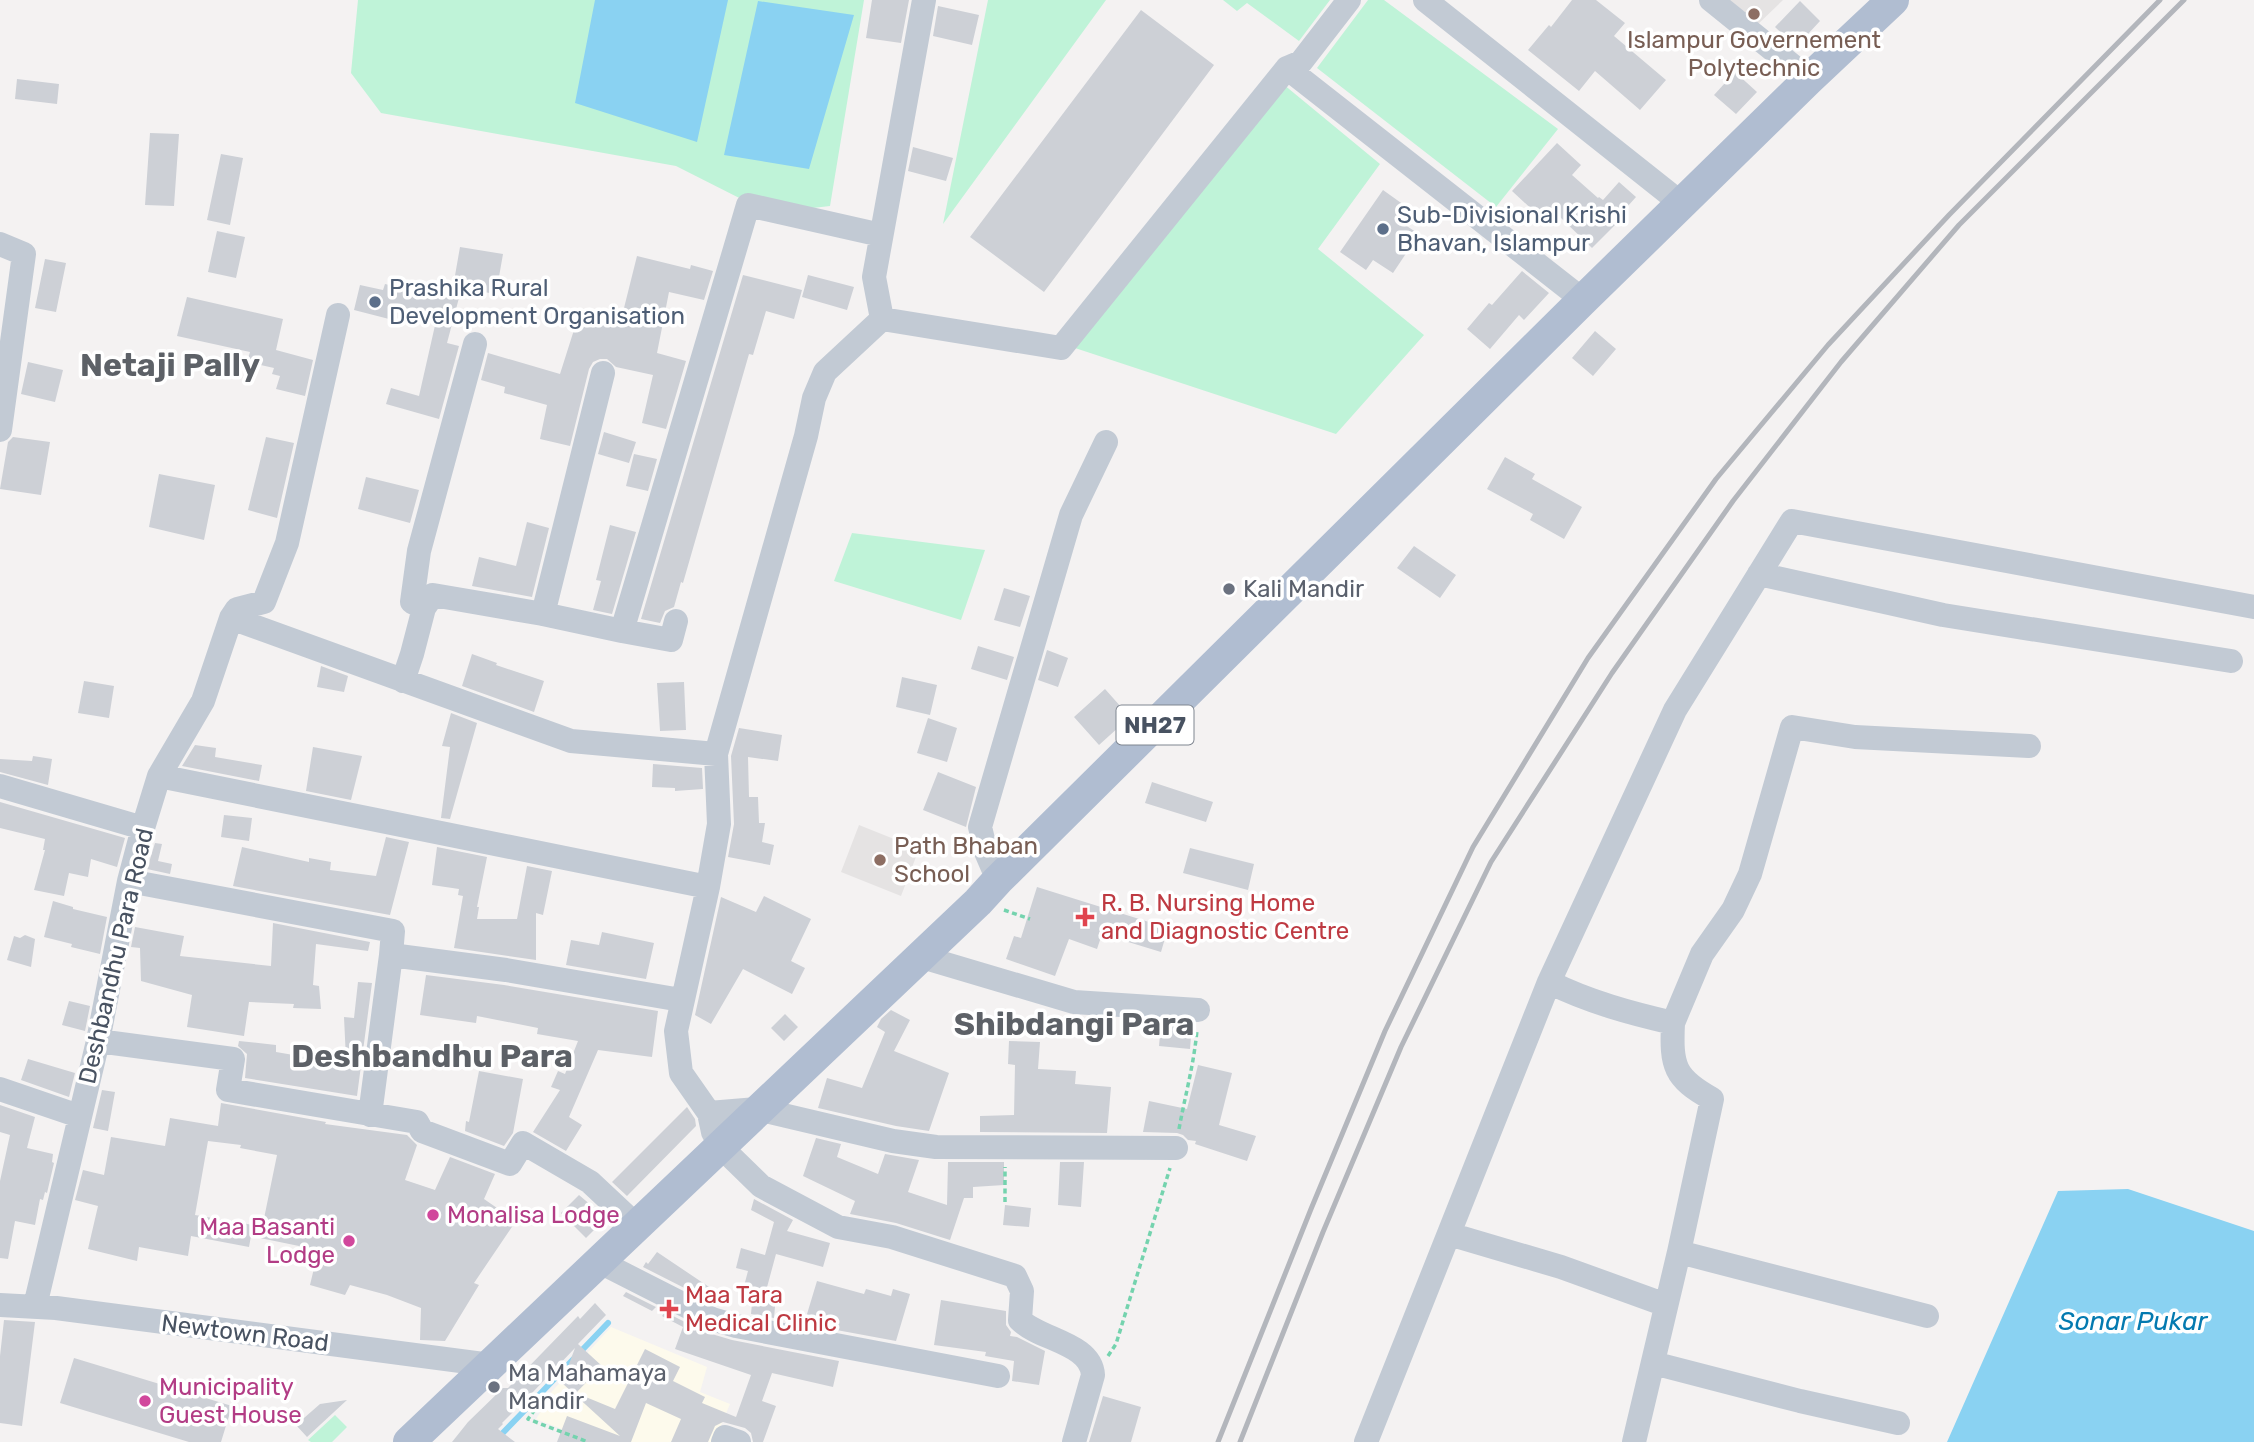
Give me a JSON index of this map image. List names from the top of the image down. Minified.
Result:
{"streets":{"main road":["NH27"],"street":["Deshbandhu Para Road","Newtown Road"]},"crossings":[["NH27","Newtown Road"],["Deshbandhu Para Road","Newtown Road"]],"districts":["Netaji Pally","Shibdangi Para","Deshbandhu Para"],"water":["Sonar Pukar"],"places":{"other":["Islampur Governement Polytechnic","Sub-Divisional Krishi Bhavan, Islampur","Prashika Rural Development Organisation","Kali Mandir","Path Bhaban School","Monalisa Lodge","Maa Basanti Lodge","Ma Mahamaya Mandir","Municipality Guest House"],"health":["R. B. Nursing Home and Diagnostic Centre","Maa Tara Medical Clinic"]}}
